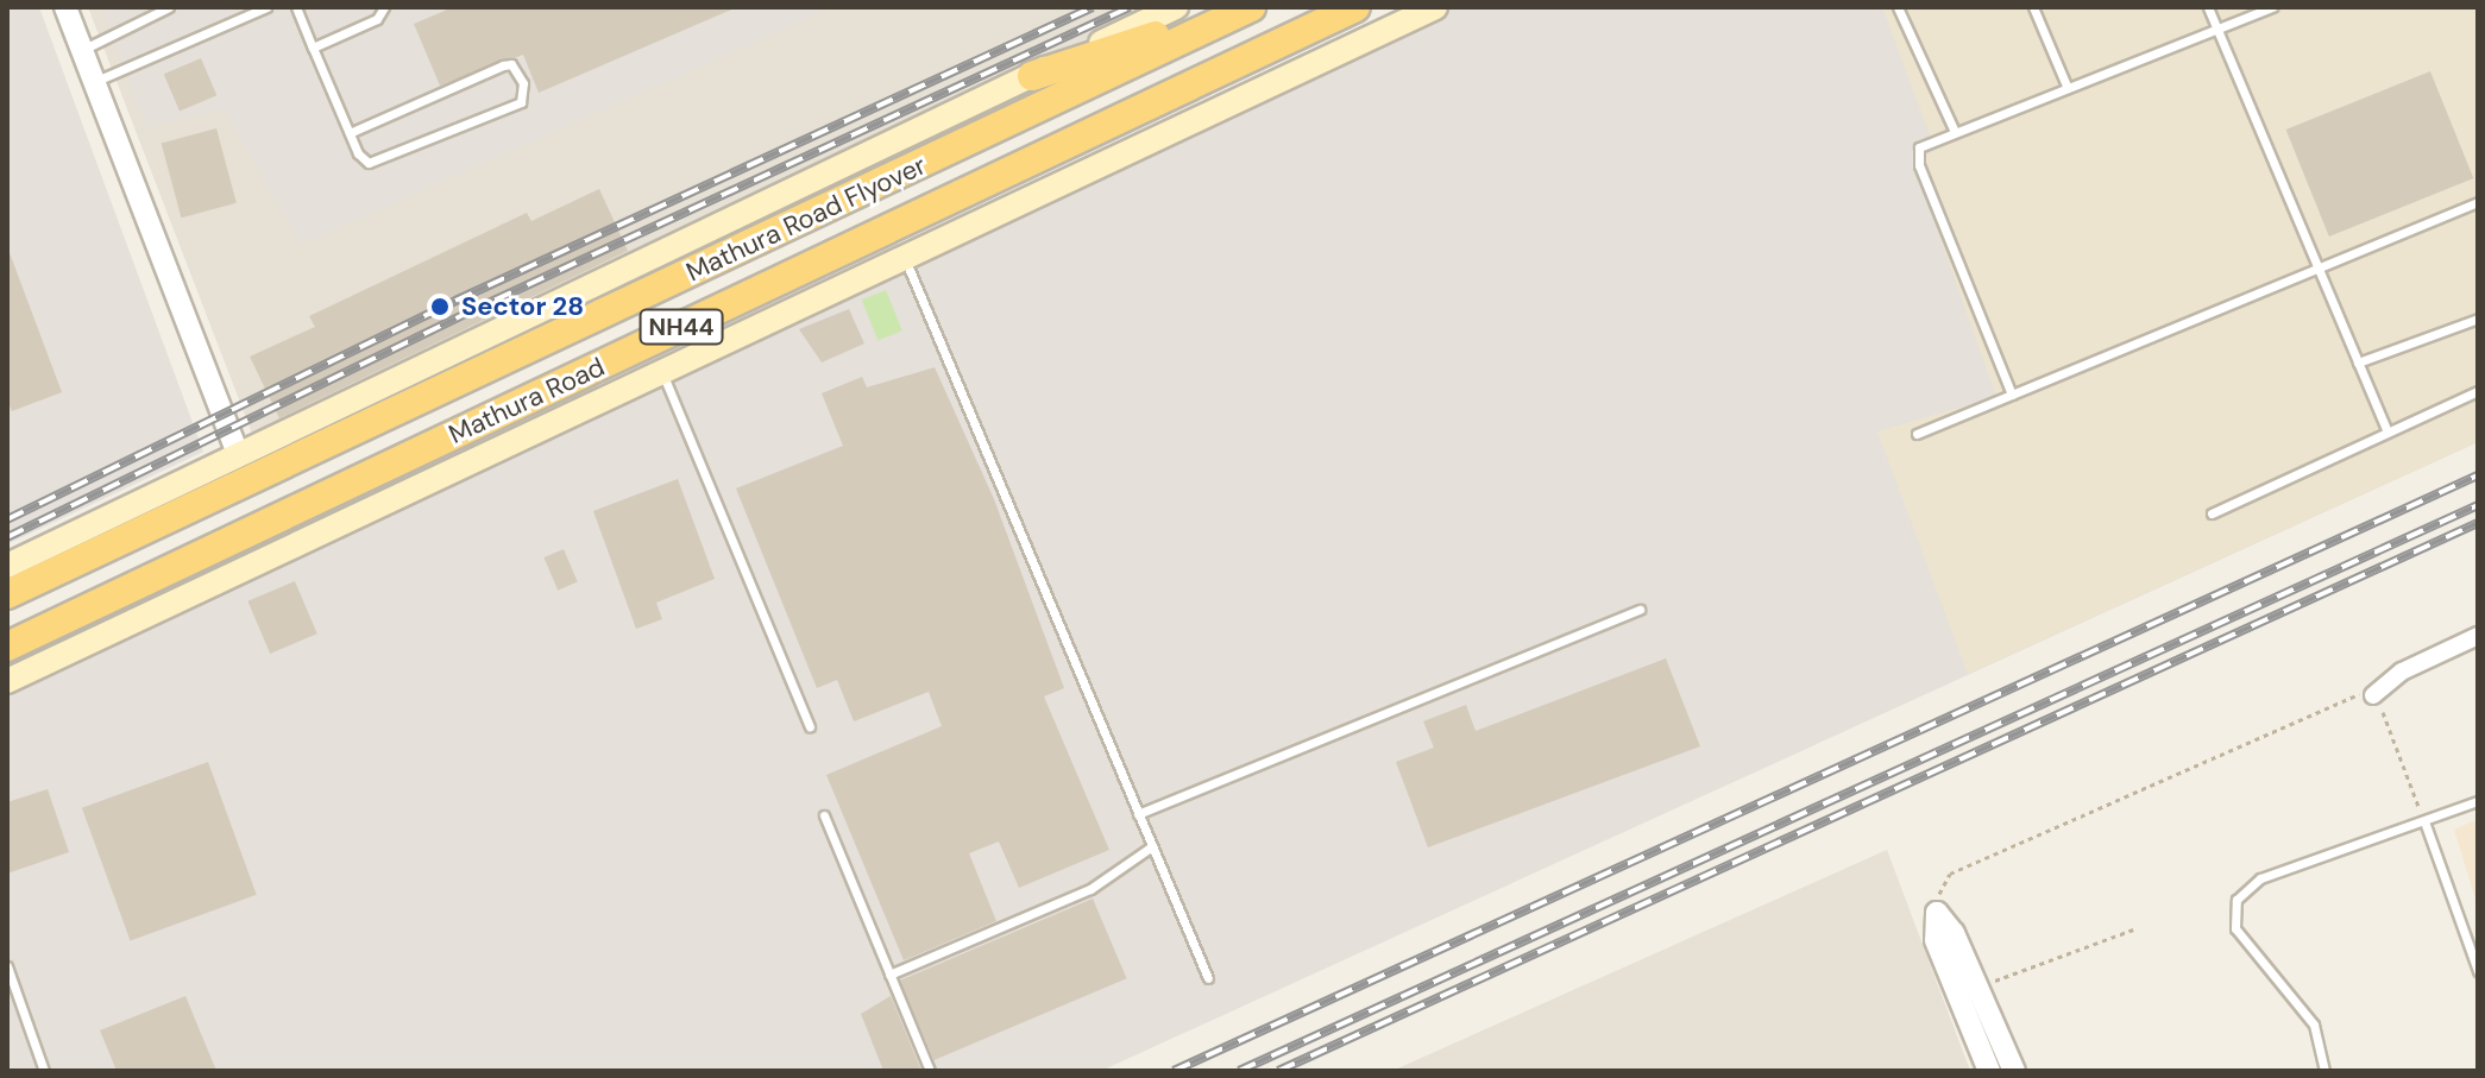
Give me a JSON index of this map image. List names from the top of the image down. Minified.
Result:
{"streets":{"highway":["Mathura Road Flyover","NH44","Mathura Road"]},"places":["Sector 28"]}
